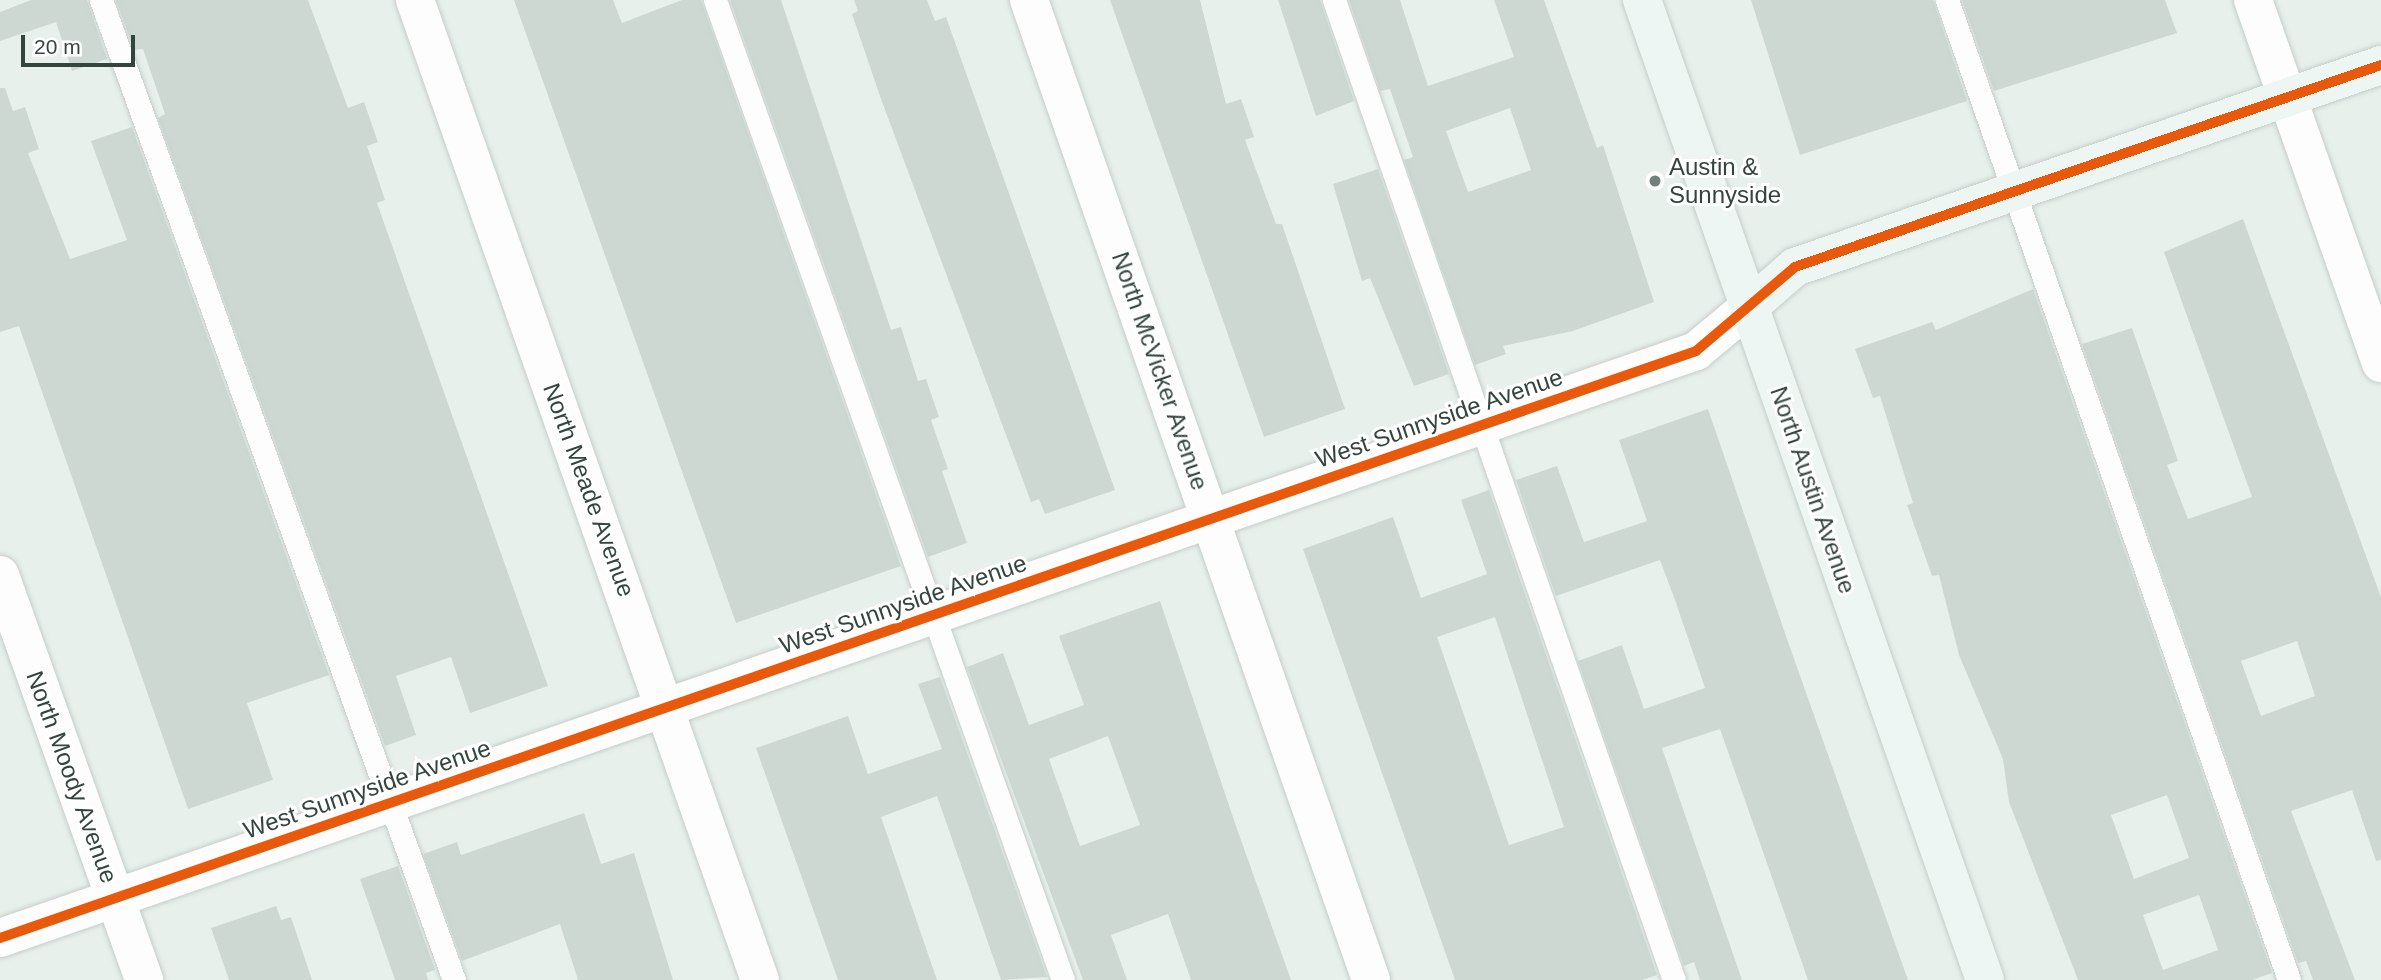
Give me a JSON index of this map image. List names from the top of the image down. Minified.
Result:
{"streets":{"street":["North McVicker Avenue","West Sunnyside Avenue","North Meade Avenue","North Austin Avenue","North Moody Avenue"]},"crossings":[["North McVicker Avenue","West Sunnyside Avenue"],["West Sunnyside Avenue","North Meade Avenue"],["West Sunnyside Avenue","North Austin Avenue"],["West Sunnyside Avenue","North Moody Avenue"]],"places":["Austin & Sunnyside"],"scale_bar":"20 m"}
